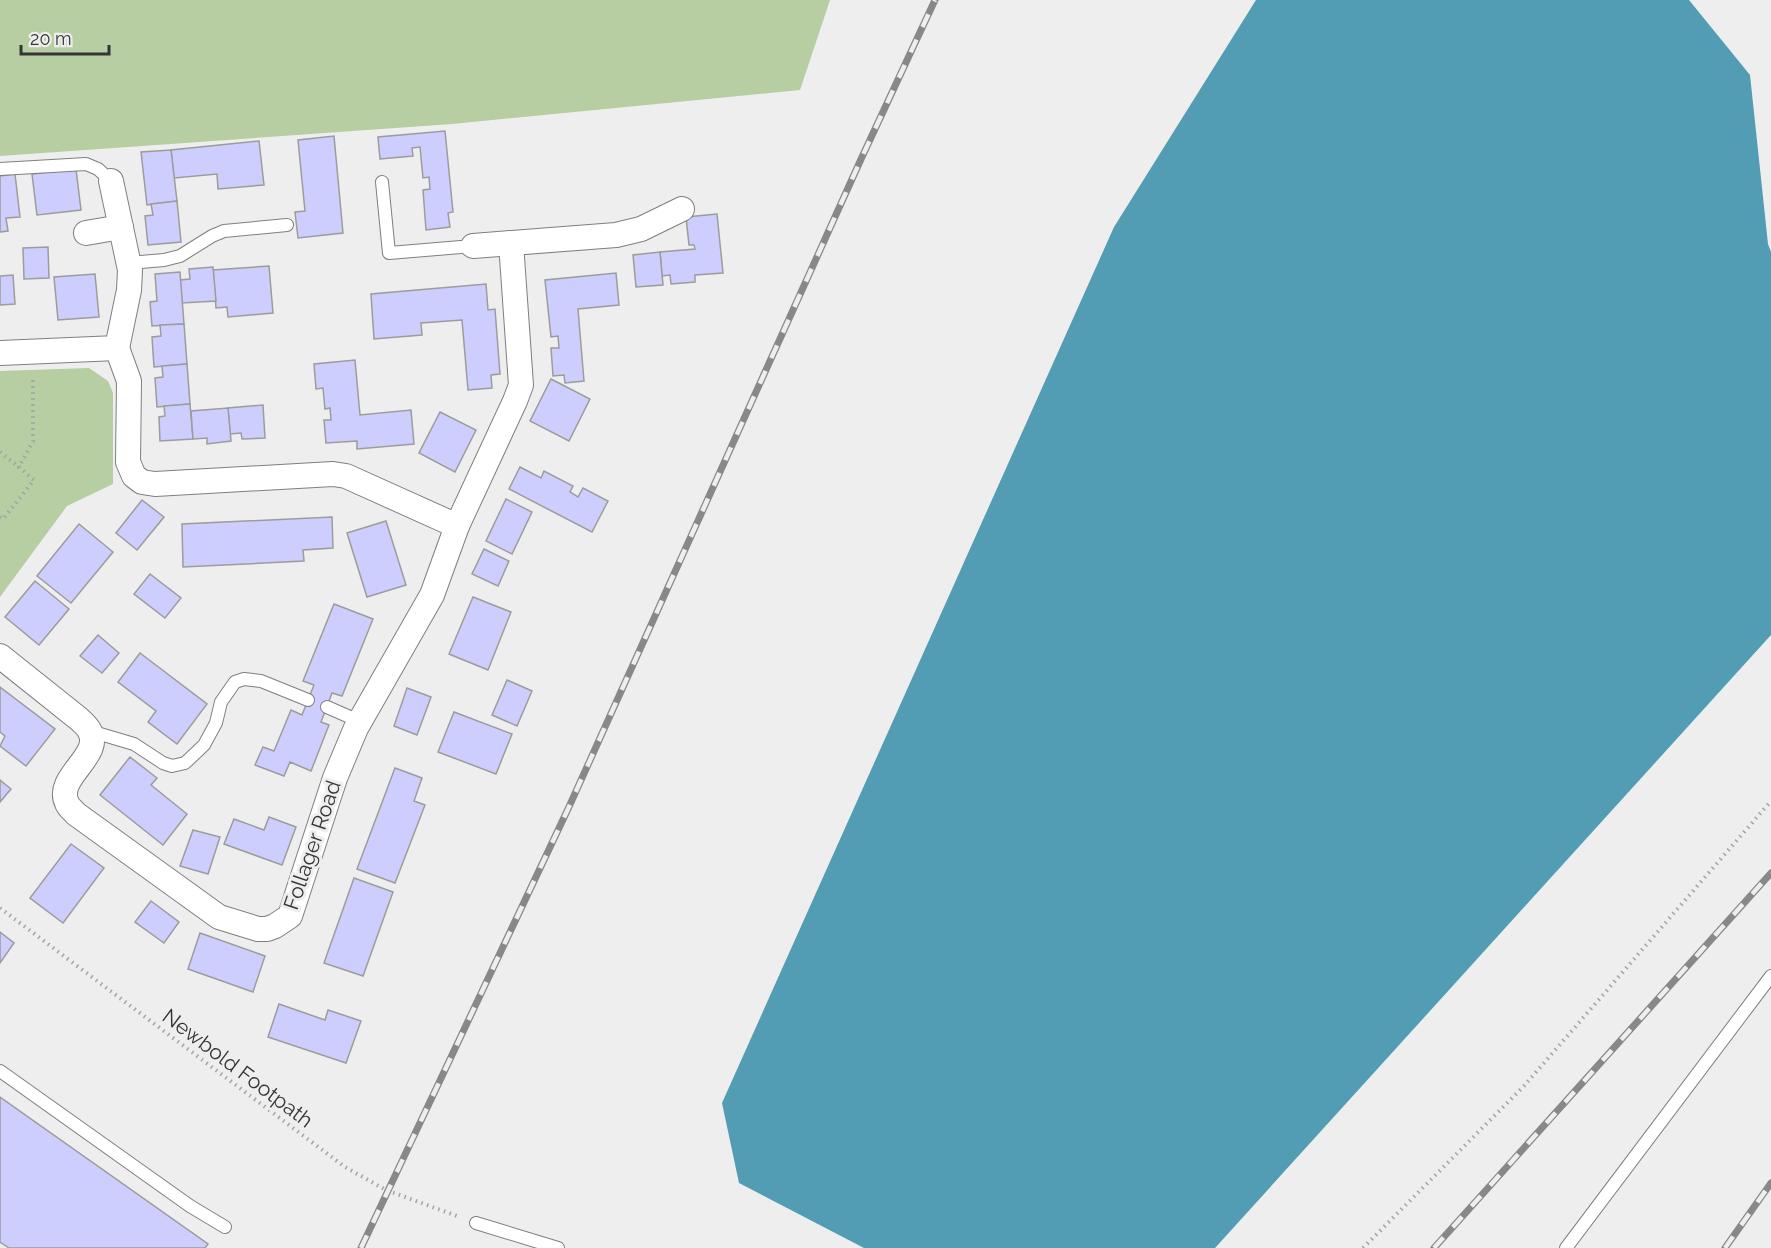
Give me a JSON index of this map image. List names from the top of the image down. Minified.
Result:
{"streets":{"street":["Follager Road"],"path":["Newbold Footpath"]},"scale_bar":"20 m"}
